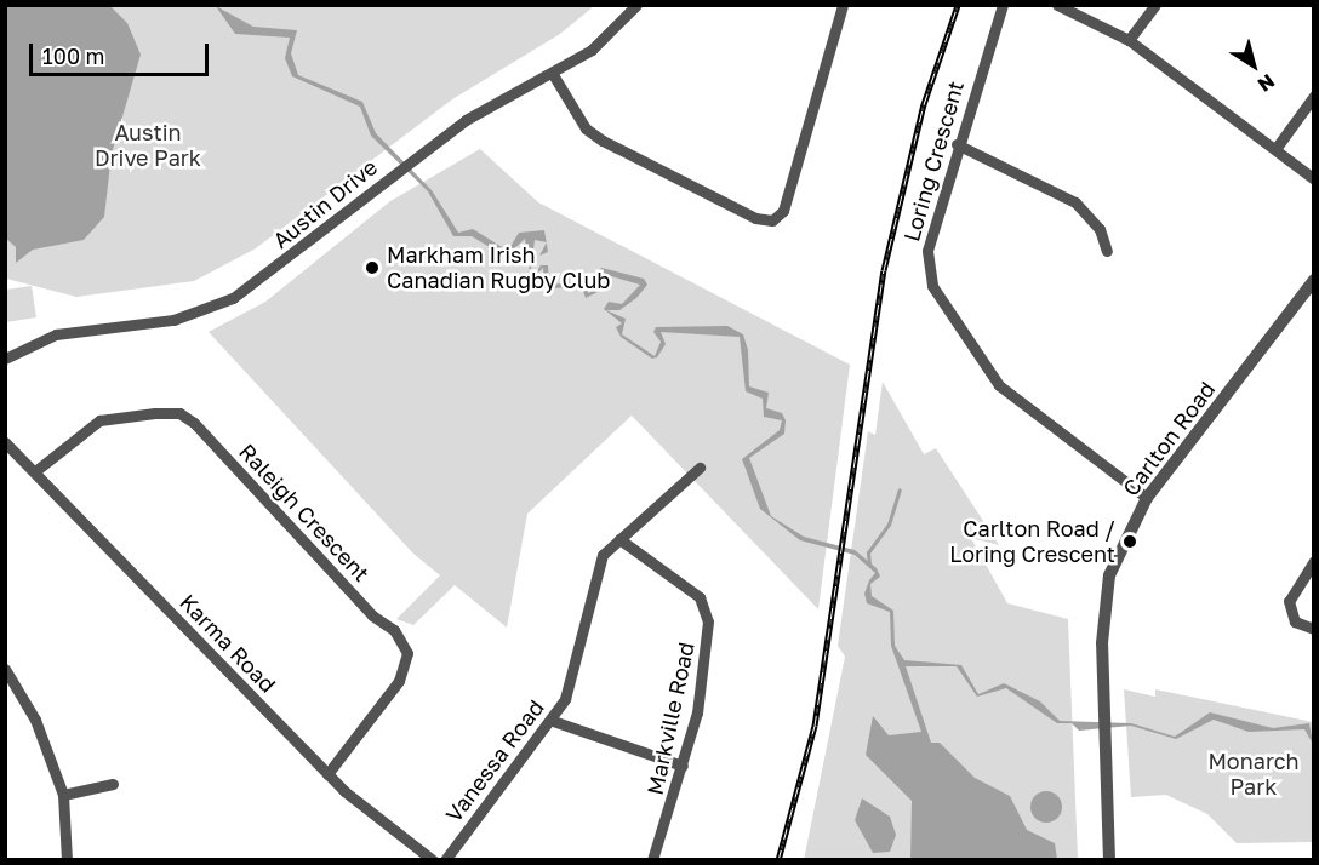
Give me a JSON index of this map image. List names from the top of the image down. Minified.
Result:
{"streets":{"street":["Loring Crescent","Austin Drive","Carlton Road","Raleigh Crescent","Karma Road","Markville Road","Vanessa Road"]},"crossings":[["Loring Crescent","Carlton Road"],["Raleigh Crescent","Karma Road"],["Markville Road","Vanessa Road"]],"parks":["Austin Drive Park","Monarch Park"],"places":["Markham Irish Canadian Rugby Club","Carlton Road / Loring Crescent"],"scale_bar":"100 m","north":"bottom right"}
